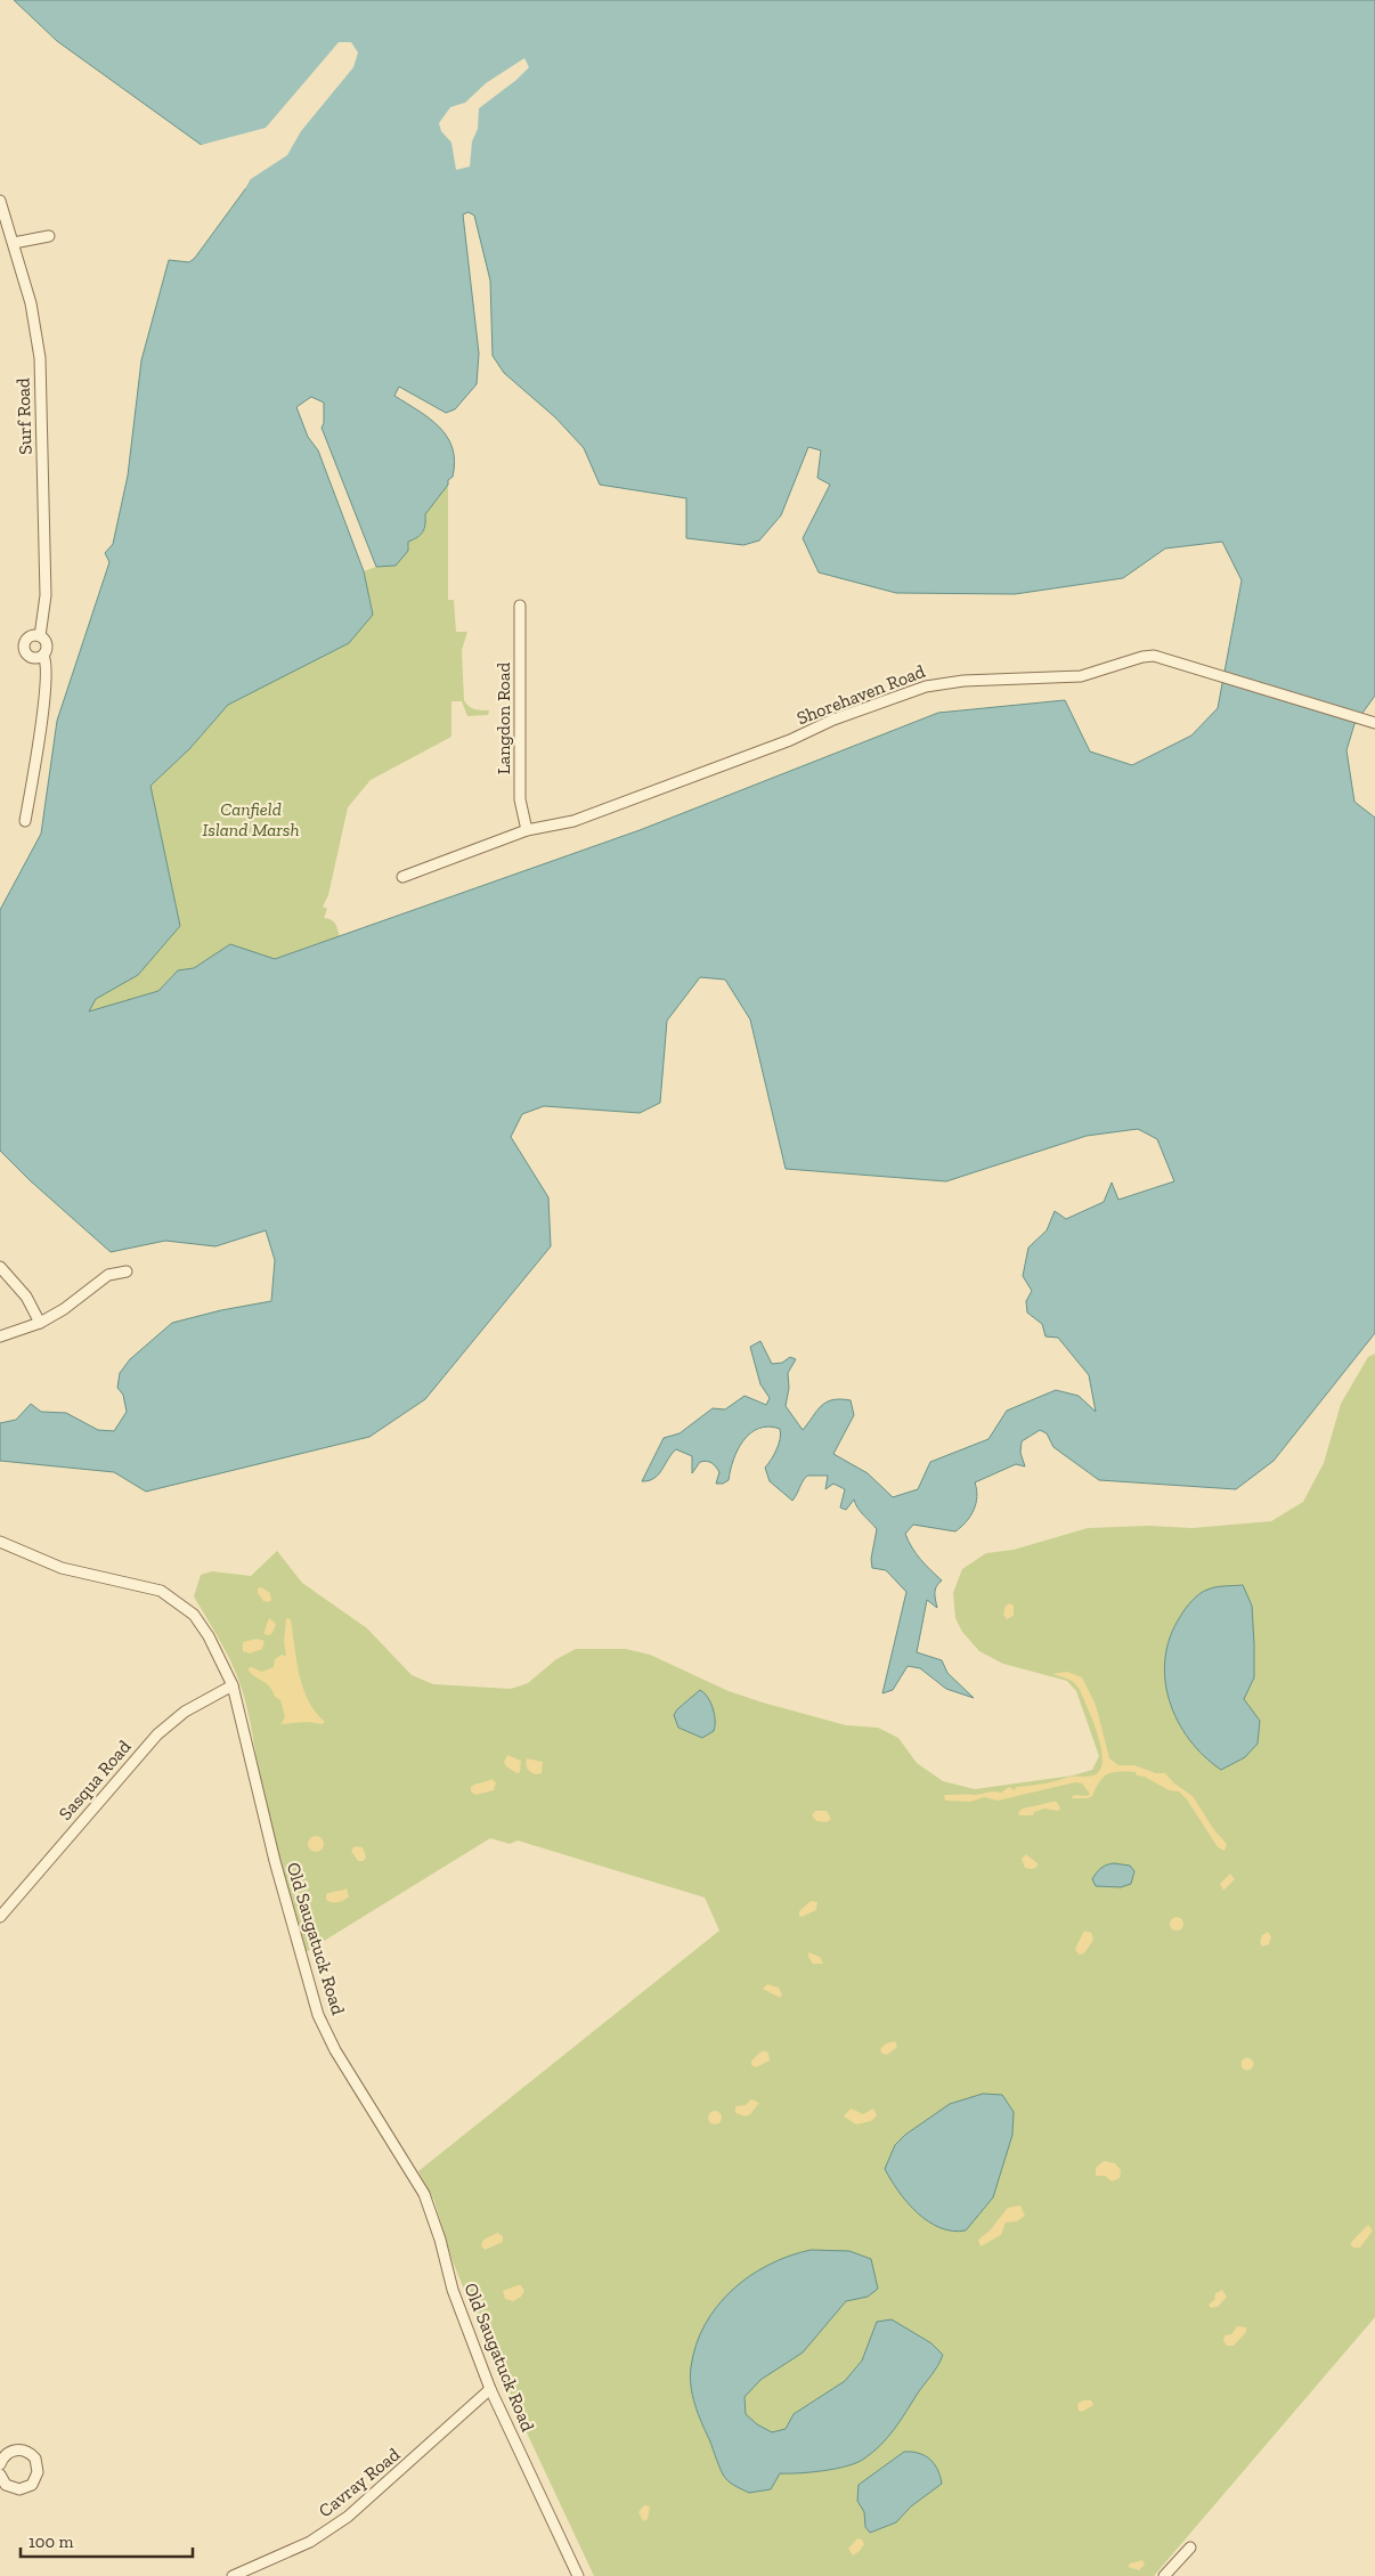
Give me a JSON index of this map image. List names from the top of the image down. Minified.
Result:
{"streets":{"street":["Surf Road","Shorehaven Road","Langdon Road","Sasqua Road","Old Saugatuck Road","Cavray Road"]},"crossings":[["Shorehaven Road","Langdon Road"],["Sasqua Road","Old Saugatuck Road"],["Old Saugatuck Road","Cavray Road"]],"parks":["Canfield Island Marsh"],"scale_bar":"100 m"}
